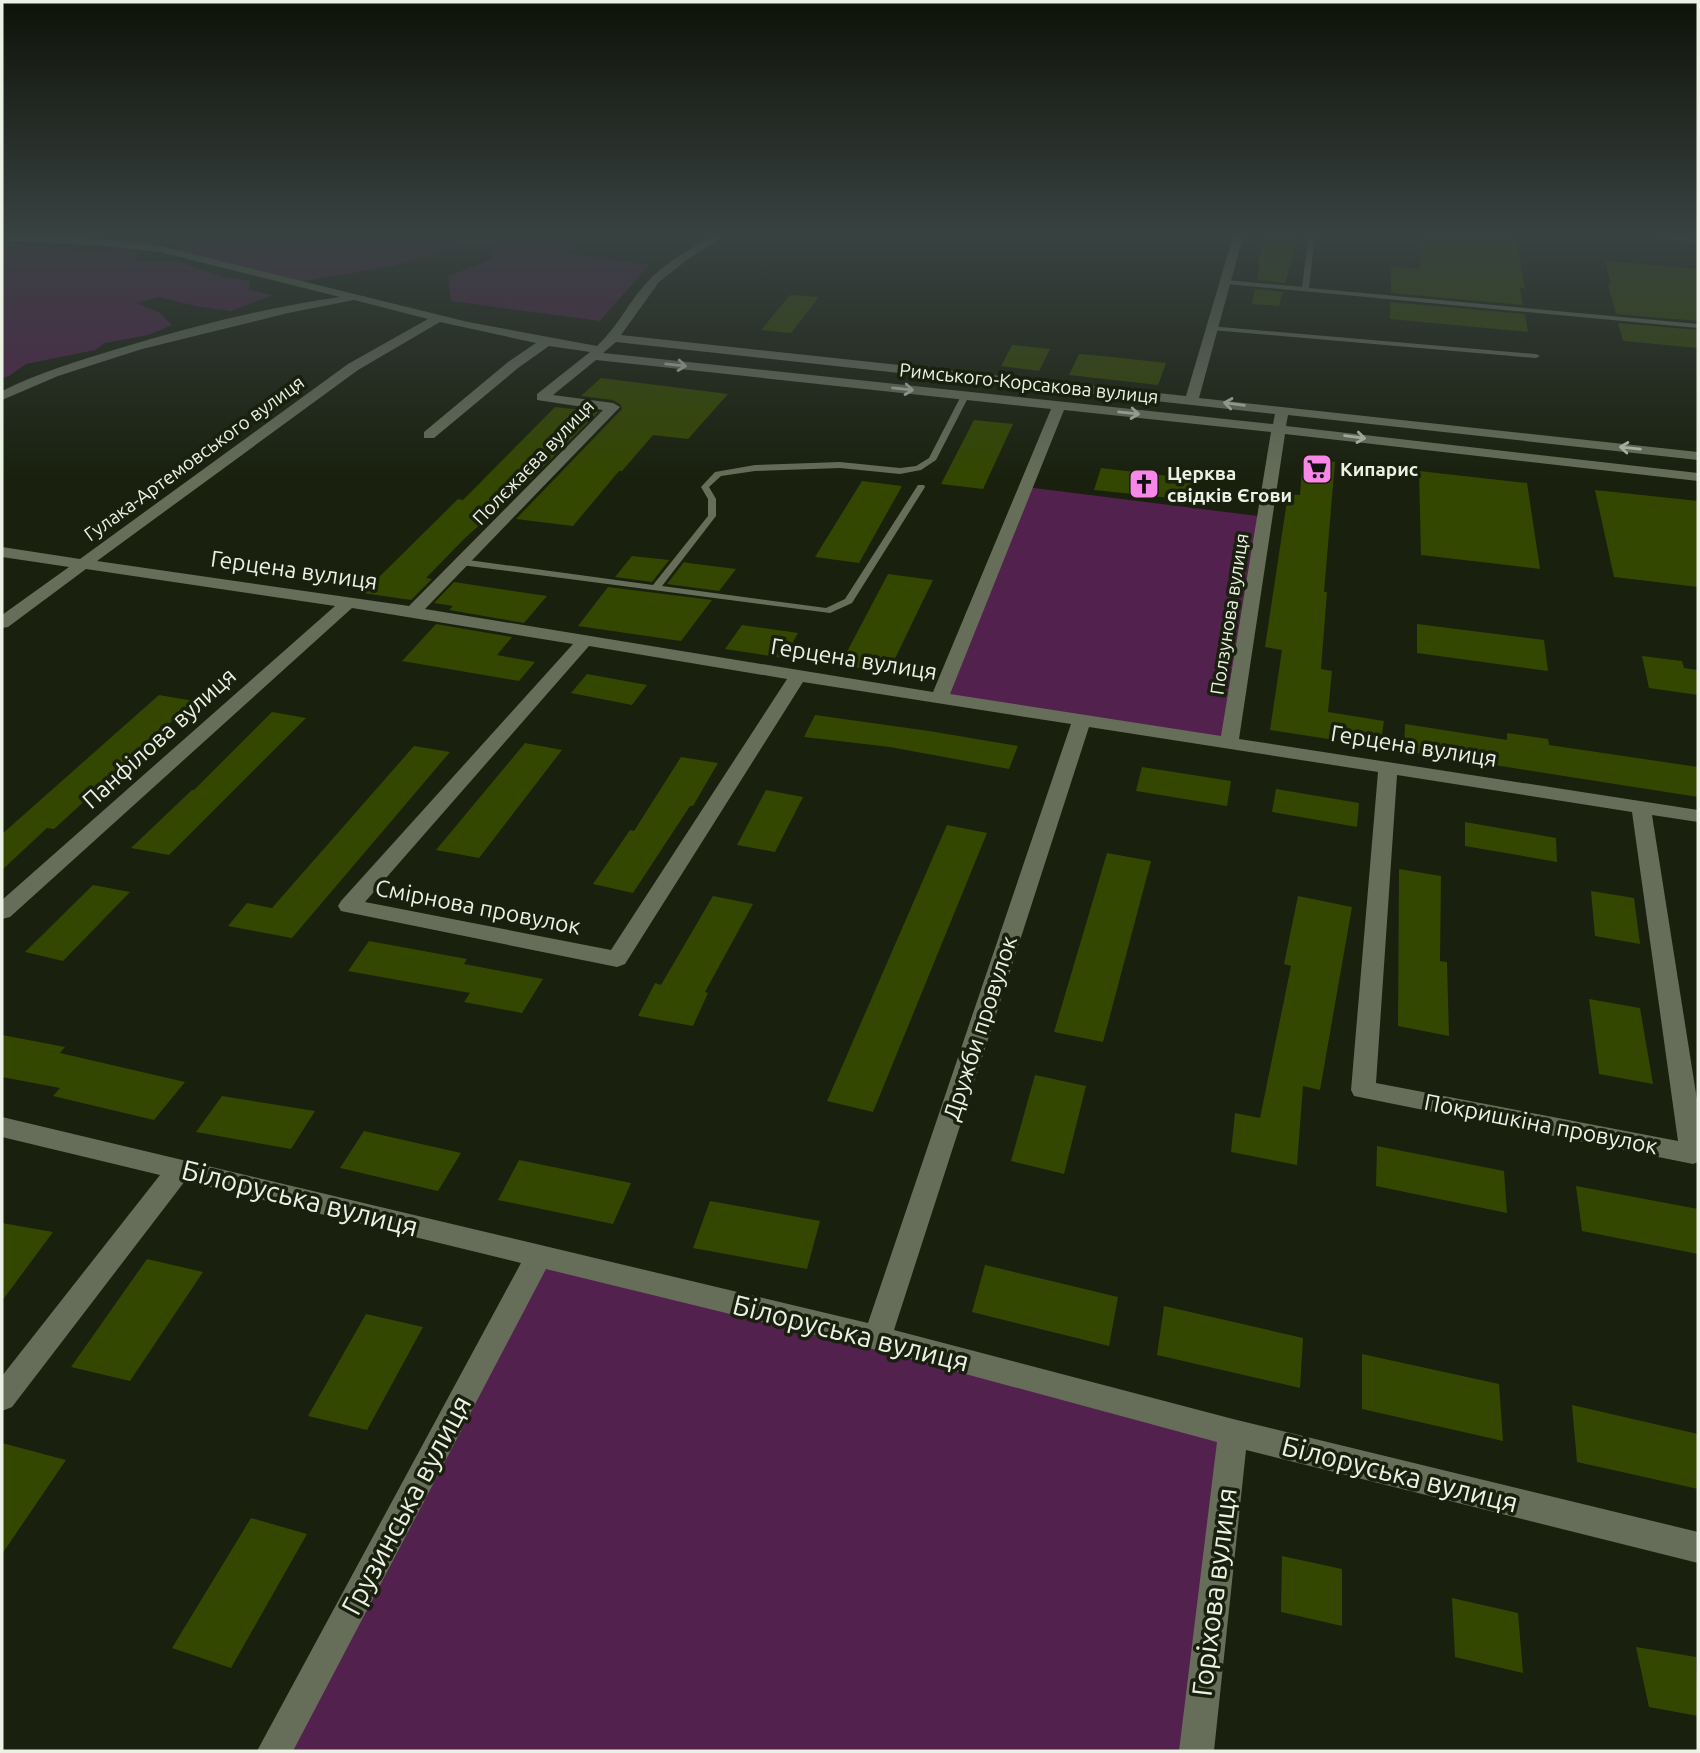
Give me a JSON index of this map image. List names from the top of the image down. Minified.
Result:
{"streets":{"street":["Римського-Корсакова вулиця","Гулака-Артемовського вулиця","Полєжаєва вулиця","Герцена вулиця","Ползунова вулиця","Панфілова вулиця","Смірнова провулок","Дружби провулок","Покришкіна провулок","Білоруська вулиця","Грузинська вулиця","Горіхова вулиця"]},"crossings":[["Римського-Корсакова вулиця","Гулака-Артемовського вулиця"],["Римського-Корсакова вулиця","Полєжаєва вулиця"],["Римського-Корсакова вулиця","Ползунова вулиця"],["Гулака-Артемовського вулиця","Герцена вулиця"],["Полєжаєва вулиця","Герцена вулиця"],["Герцена вулиця","Ползунова вулиця"],["Герцена вулиця","Панфілова вулиця"],["Герцена вулиця","Смірнова провулок"],["Герцена вулиця","Дружби провулок"],["Герцена вулиця","Покришкіна провулок"],["Дружби провулок","Білоруська вулиця"],["Білоруська вулиця","Грузинська вулиця"],["Білоруська вулиця","Горіхова вулиця"]],"places":{"supermarket":["Кипарис"],"church":["Церква свідків Єгови"]}}
